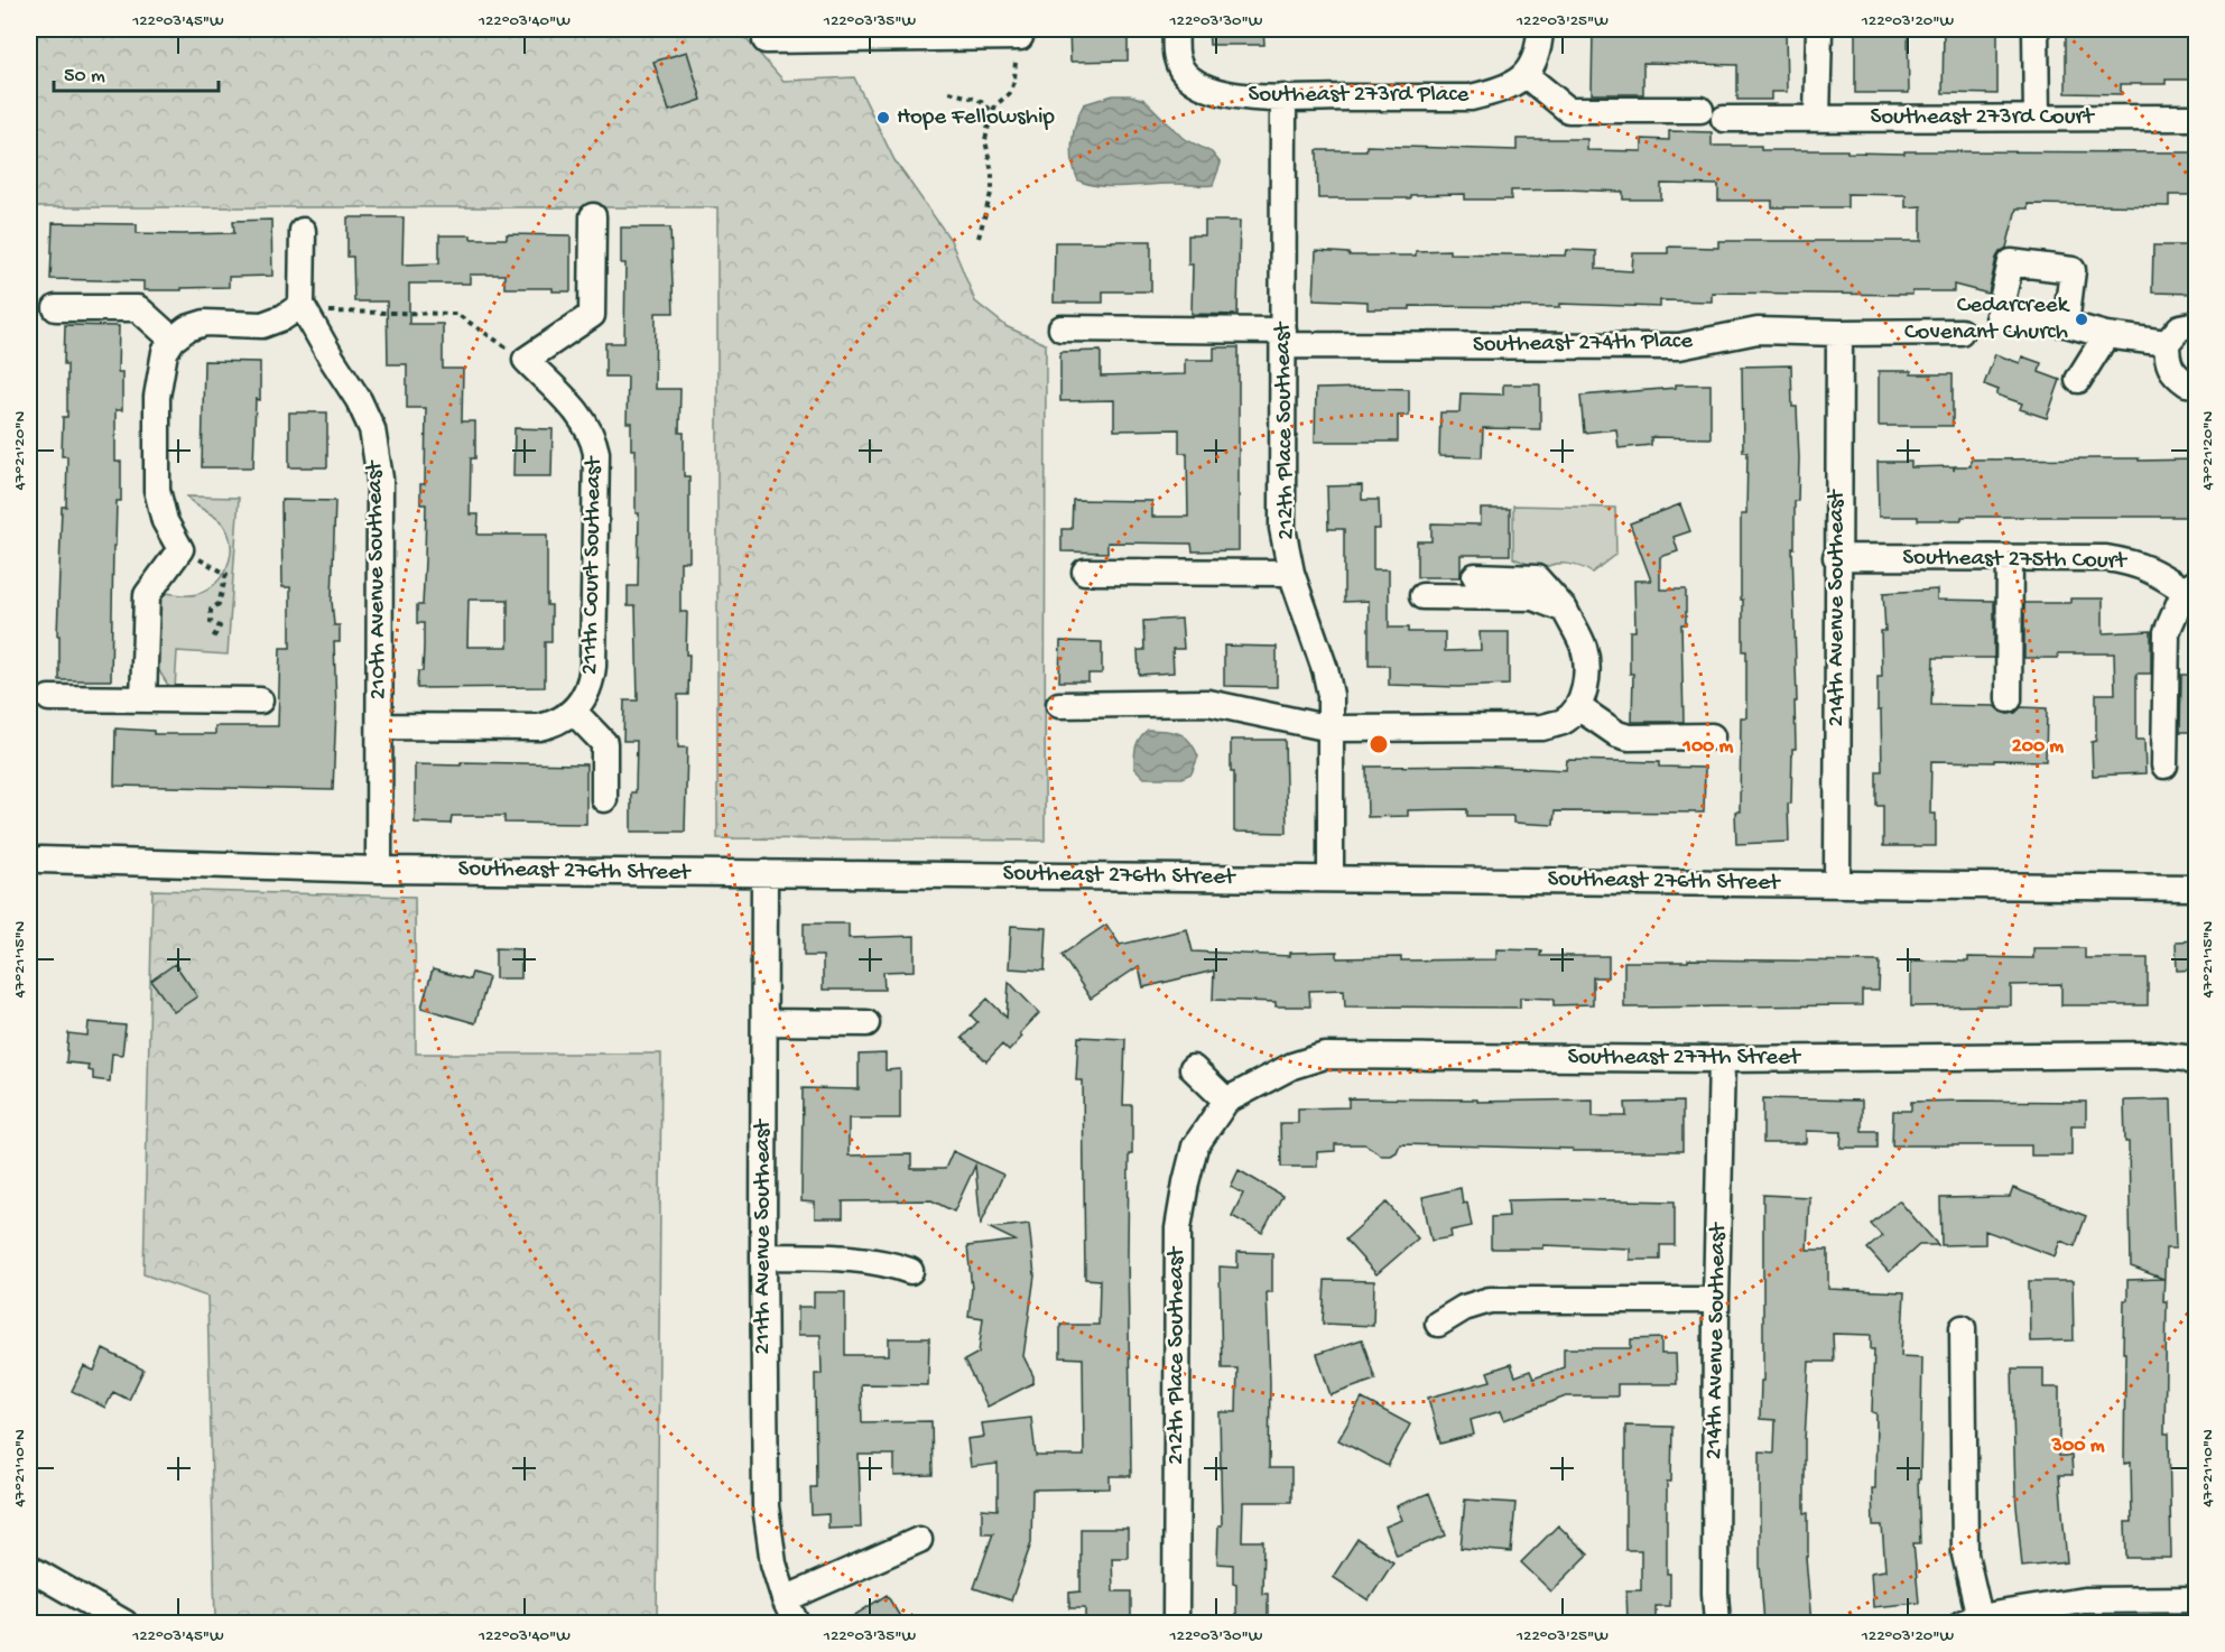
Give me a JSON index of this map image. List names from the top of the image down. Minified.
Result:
{"streets":{"street":["Southeast 273rd Place","Southeast 273rd Court","Southeast 274th Place","212th Place Southeast","Southeast 275th Court","211th Court Southeast","210th Avenue Southeast","214th Avenue Southeast","Southeast 276th Street","Southeast 277th Street","211th Avenue Southeast"]},"crossings":[["Southeast 273rd Place","Southeast 273rd Court"],["Southeast 273rd Place","212th Place Southeast"],["Southeast 274th Place","212th Place Southeast"],["Southeast 274th Place","214th Avenue Southeast"],["212th Place Southeast","Southeast 276th Street"],["212th Place Southeast","Southeast 277th Street"],["Southeast 275th Court","214th Avenue Southeast"],["210th Avenue Southeast","Southeast 276th Street"],["214th Avenue Southeast","Southeast 276th Street"],["214th Avenue Southeast","Southeast 277th Street"],["Southeast 276th Street","211th Avenue Southeast"]],"places":["Hope Fellowship","Cedarcreek Covenant Church"],"scale_bar":"50 m","coordinates":["122°03'45\"W","122°03'40\"W","122°03'35\"W","122°03'30\"W","122°03'25\"W","122°03'20\"W","47°21'20\"N","47°21'15\"N","47°21'10\"N"],"rings":["100 m","200 m","300 m"]}
